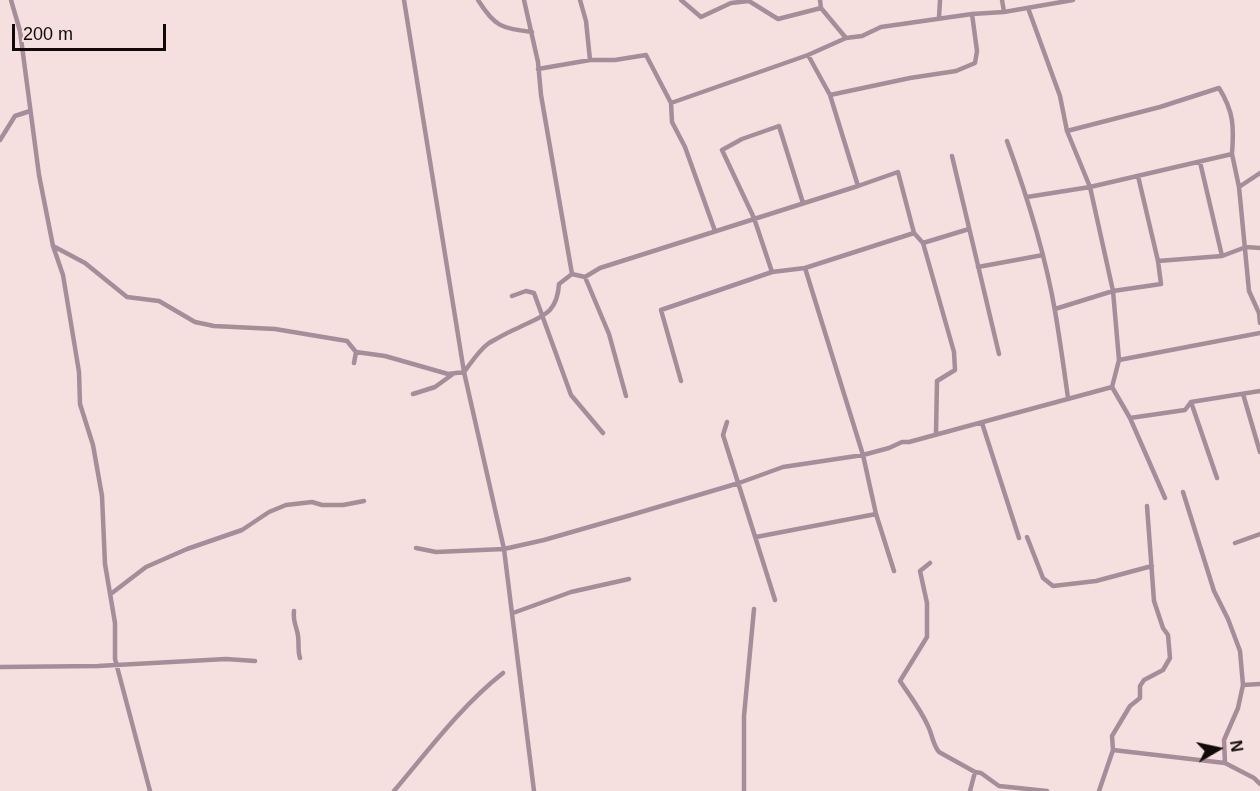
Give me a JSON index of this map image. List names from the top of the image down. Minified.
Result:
{"scale_bar":"200 m","north":"right"}
